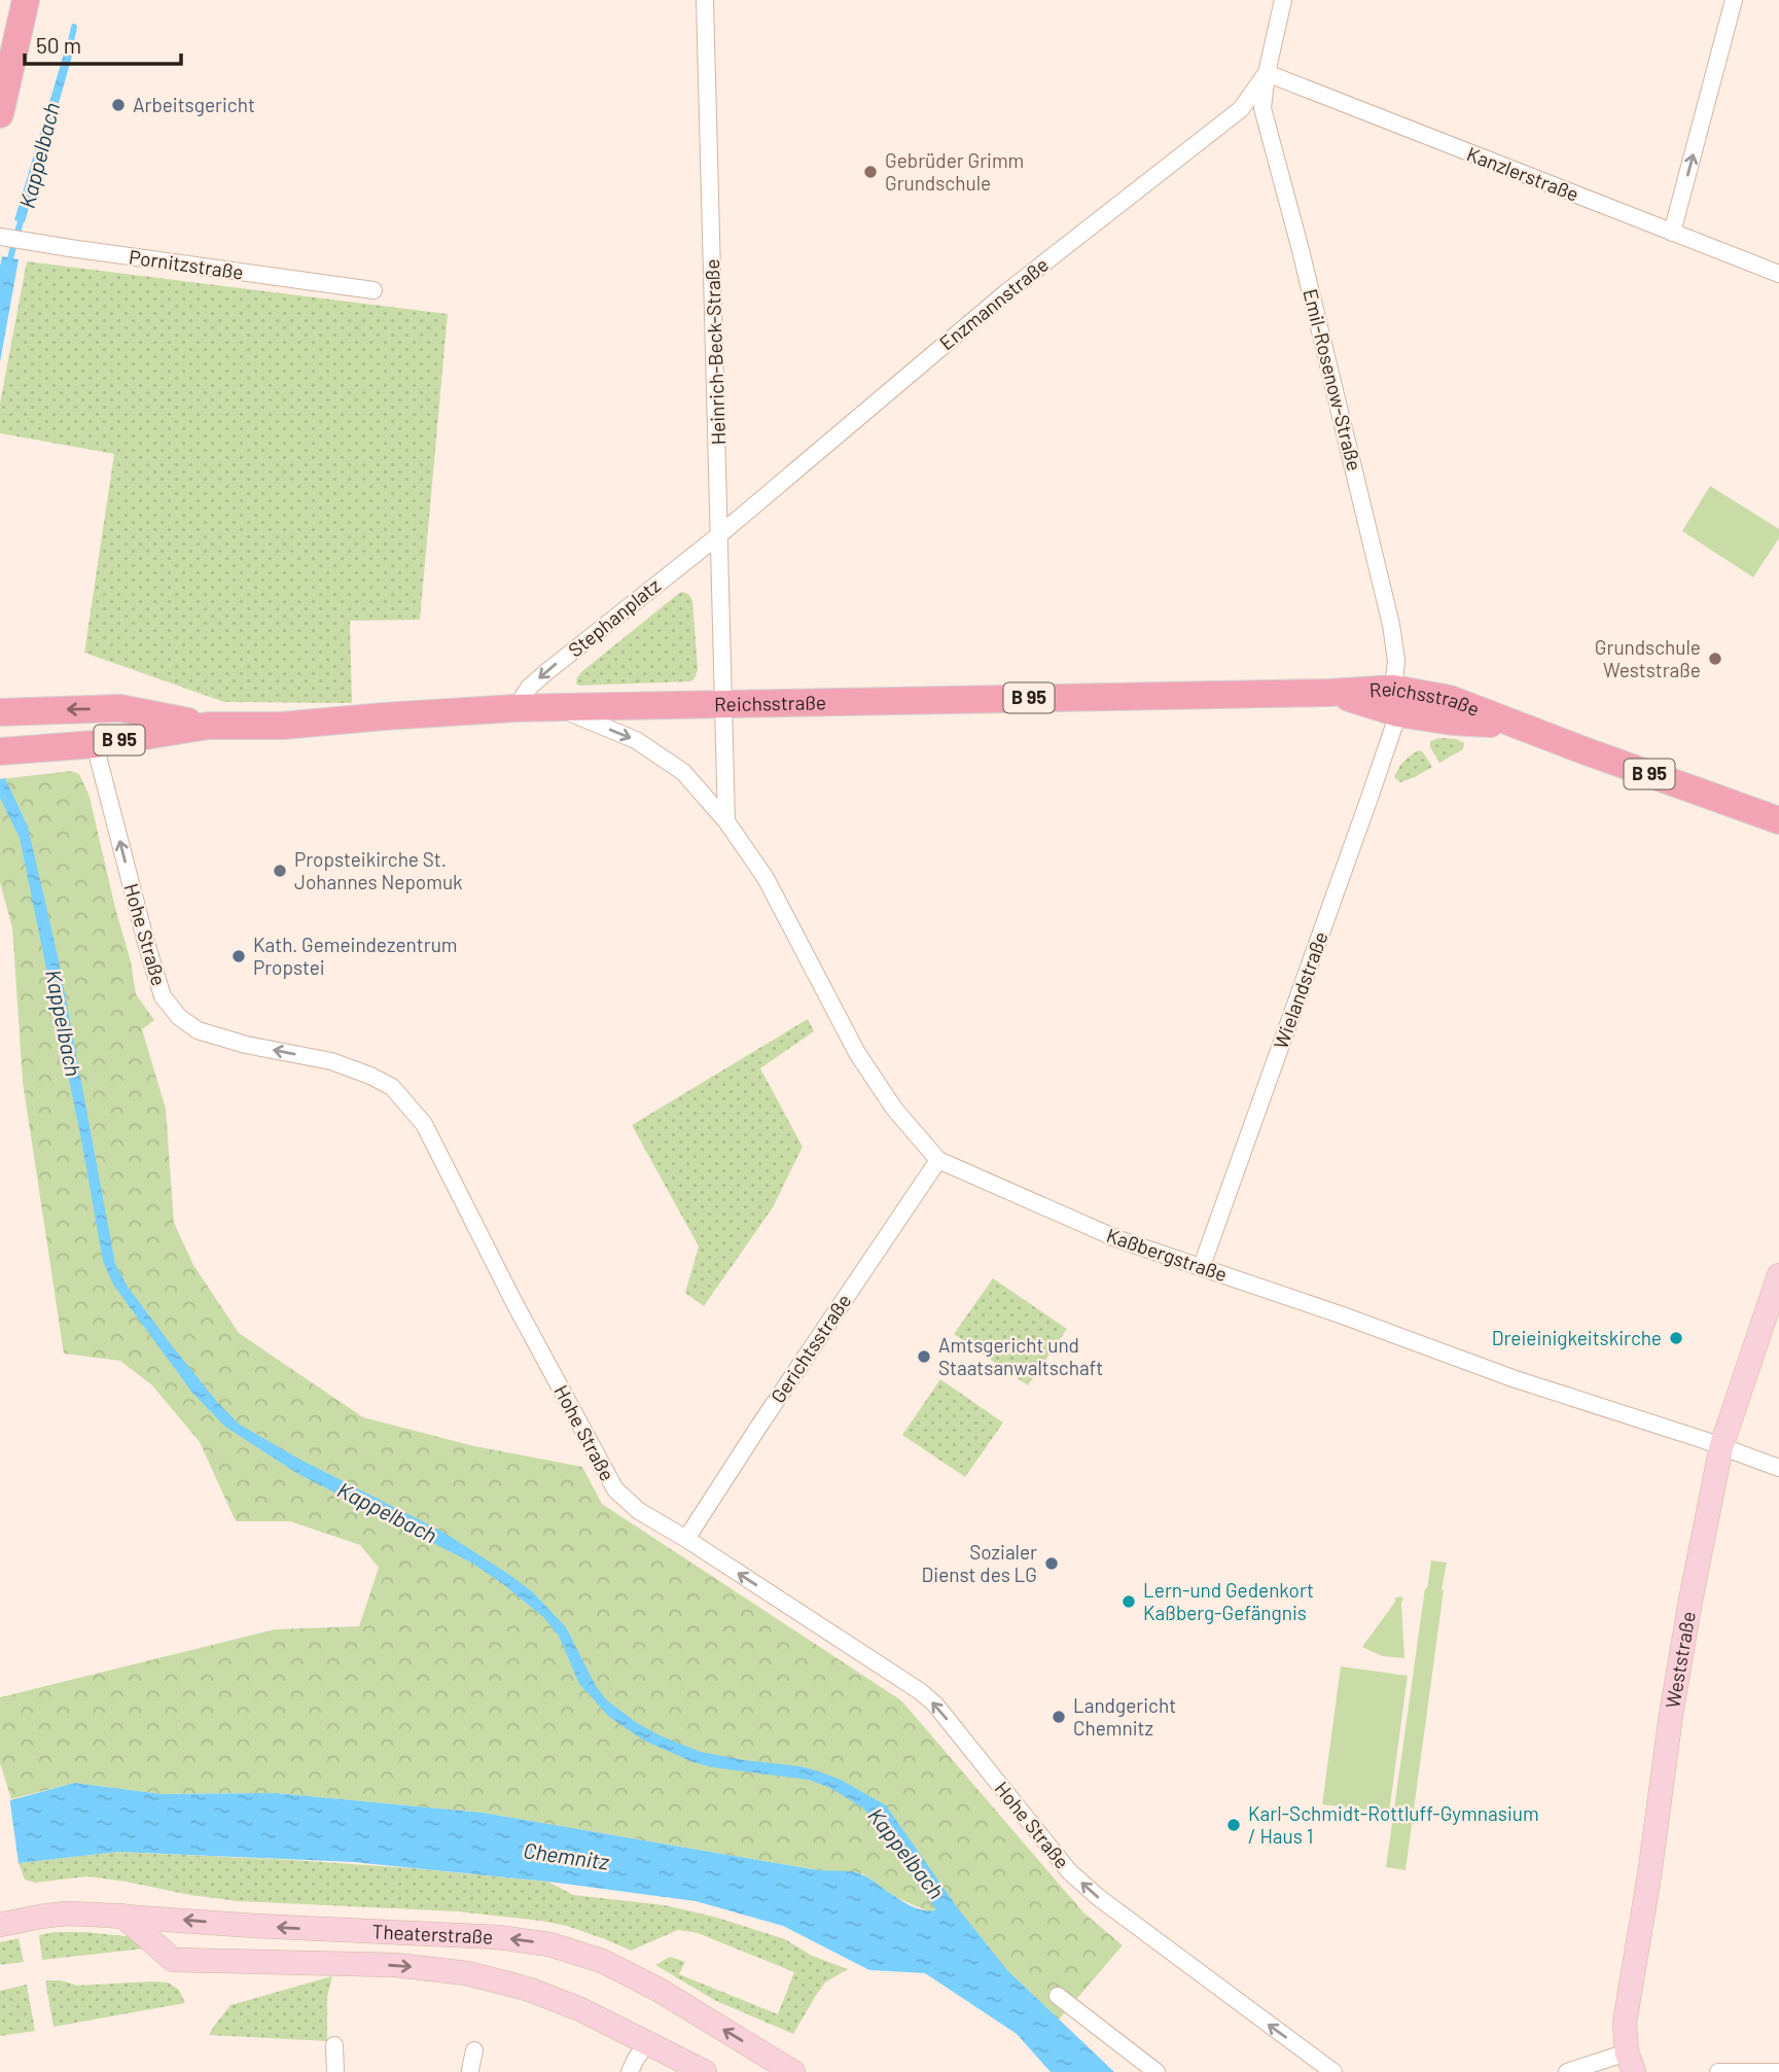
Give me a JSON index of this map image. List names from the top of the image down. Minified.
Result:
{"streets":{"main road":["B 95","Reichsstraße","Weststraße","Theaterstraße"],"street":["Kanzlerstraße","Pornitzstraße","Enzmannstraße","Heinrich-Beck-Straße","Emil-Rosenow-Straße","Stephanplatz","Hohe Straße","Wielandstraße","Kaßbergstraße","Gerichtsstraße"]},"crossings":[["Kanzlerstraße","Enzmannstraße"],["Kanzlerstraße","Emil-Rosenow-Straße"],["Enzmannstraße","Heinrich-Beck-Straße"],["Enzmannstraße","Emil-Rosenow-Straße"],["Enzmannstraße","Stephanplatz"],["Heinrich-Beck-Straße","Stephanplatz"],["Heinrich-Beck-Straße","Reichsstraße"],["Emil-Rosenow-Straße","Reichsstraße"],["Emil-Rosenow-Straße","Wielandstraße"],["Stephanplatz","Reichsstraße"],["Reichsstraße","Hohe Straße"],["Reichsstraße","Wielandstraße"],["Reichsstraße","Kaßbergstraße"],["Hohe Straße","Gerichtsstraße"],["Wielandstraße","Kaßbergstraße"],["Kaßbergstraße","Gerichtsstraße"],["Kaßbergstraße","Weststraße"]],"one_way":["Stephanplatz","Hohe Straße"],"water":["Kappelbach","Chemnitz"],"places":["Arbeitsgericht","Gebrüder Grimm Grundschule","Grundschule Weststraße","Propsteikirche St. Johannes Nepomuk","Kath. Gemeindezentrum Propstei","Dreieinigkeitskirche","Amtsgericht und Staatsanwaltschaft","Sozialer Dienst des LG","Lern-und Gedenkort Kaßberg-Gefängnis","Landgericht Chemnitz","Karl-Schmidt-Rottluff-Gymnasium / Haus 1"],"scale_bar":"50 m"}
